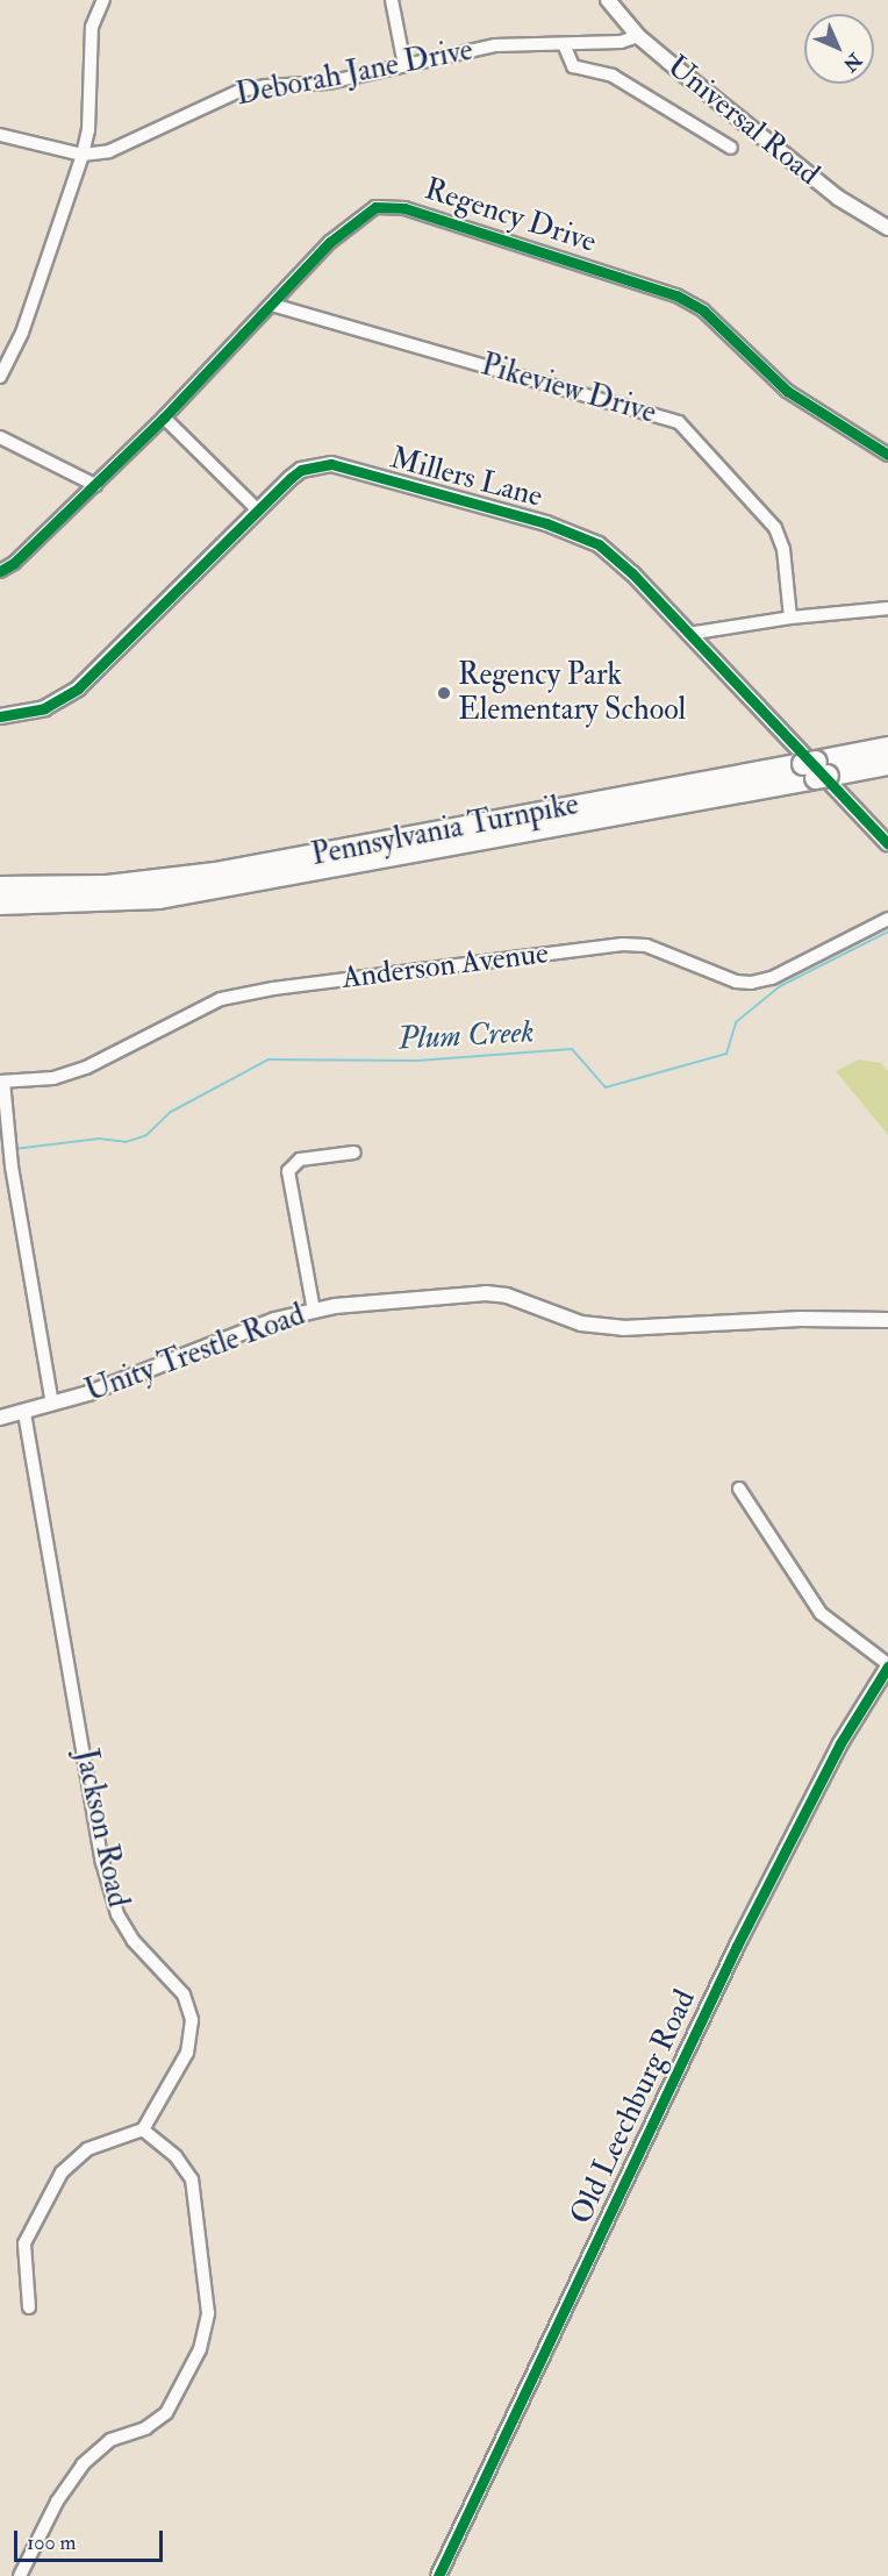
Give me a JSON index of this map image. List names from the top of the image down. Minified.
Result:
{"streets":{"highway":["Pennsylvania Turnpike"],"street":["Deborah Jane Drive","Universal Road","Regency Drive","Pikeview Drive","Millers Lane","Anderson Avenue","Unity Trestle Road","Jackson Road","Old Leechburg Road"]},"crossings":[["Deborah Jane Drive","Universal Road"],["Regency Drive","Pikeview Drive"],["Unity Trestle Road","Jackson Road"]],"water":["Plum Creek"],"places":["Regency Park Elementary School"],"scale_bar":"100 m","north":"bottom right"}
